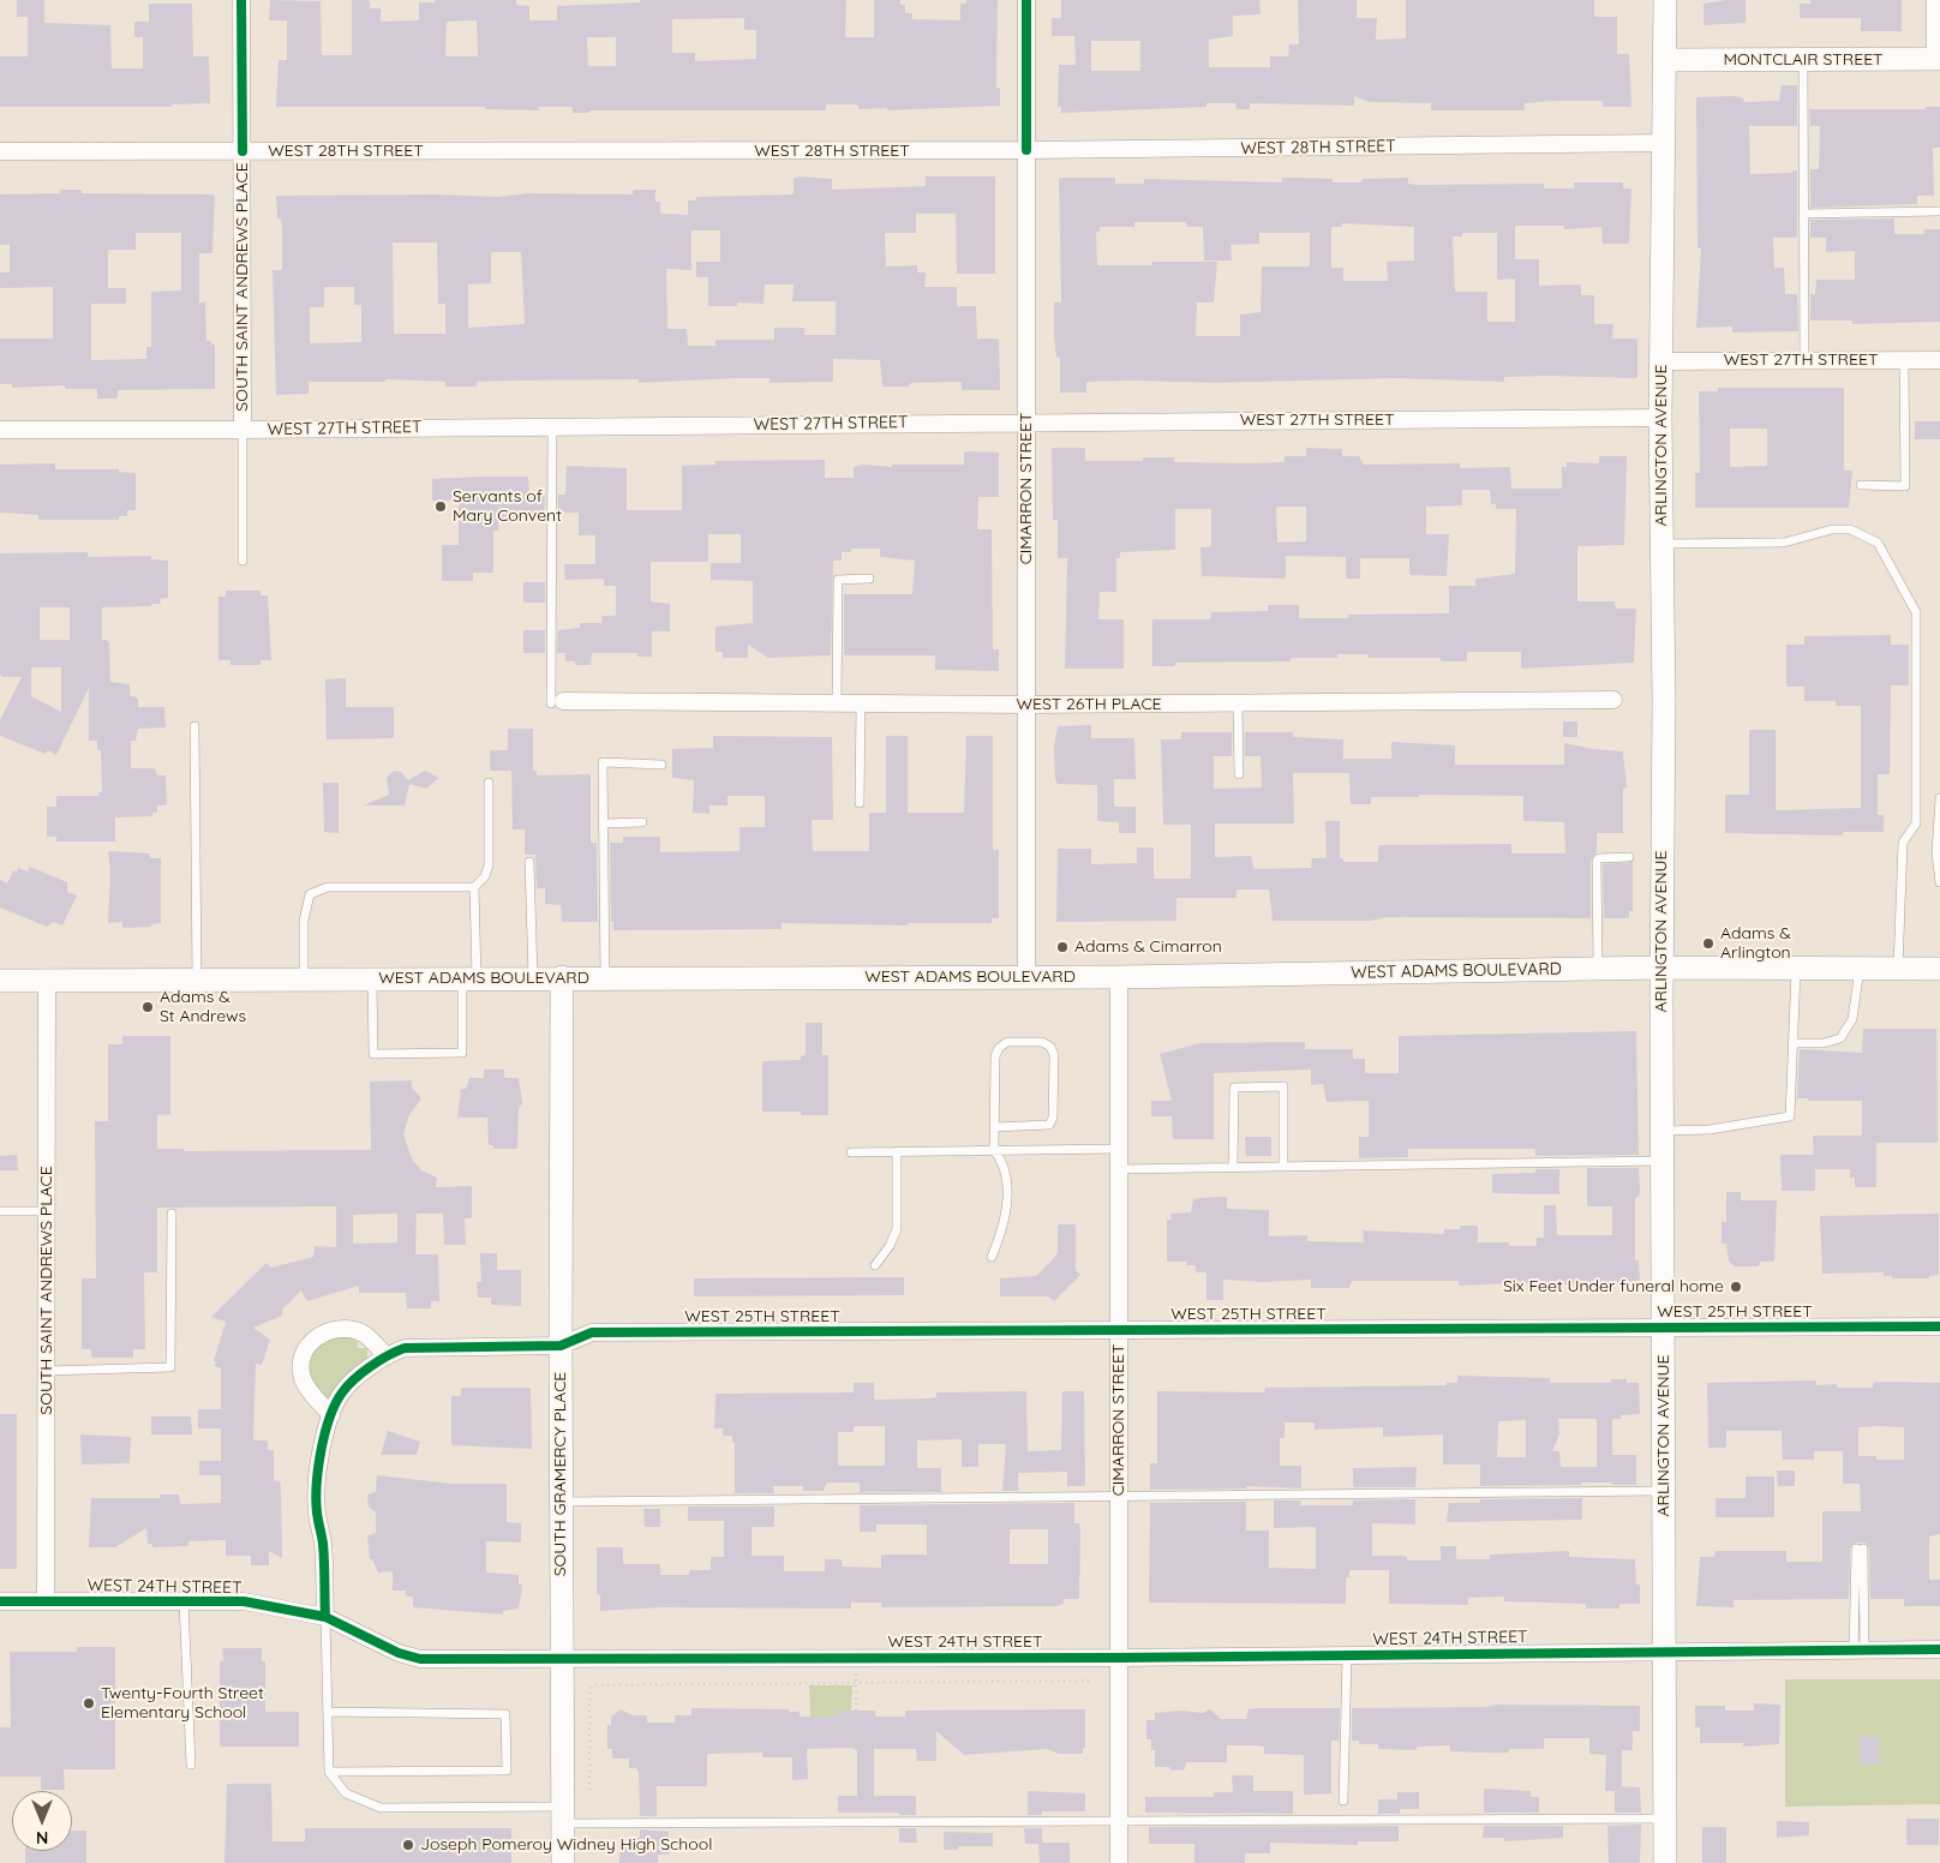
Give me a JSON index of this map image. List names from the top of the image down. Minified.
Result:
{"streets":{"main road":["MONTCLAIR STREET","ARLINGTON AVENUE","WEST ADAMS BOULEVARD","SOUTH GRAMERCY PLACE"],"street":["WEST 28TH STREET","SOUTH SAINT ANDREWS PLACE","WEST 27TH STREET","CIMARRON STREET","WEST 26TH PLACE","WEST 25TH STREET","WEST 24TH STREET"]},"crossings":[["MONTCLAIR STREET","ARLINGTON AVENUE"],["WEST 28TH STREET","SOUTH SAINT ANDREWS PLACE"],["WEST 28TH STREET","ARLINGTON AVENUE"],["WEST 28TH STREET","CIMARRON STREET"],["SOUTH SAINT ANDREWS PLACE","WEST 27TH STREET"],["SOUTH SAINT ANDREWS PLACE","WEST ADAMS BOULEVARD"],["SOUTH SAINT ANDREWS PLACE","WEST 24TH STREET"],["WEST 27TH STREET","ARLINGTON AVENUE"],["WEST 27TH STREET","CIMARRON STREET"],["ARLINGTON AVENUE","WEST ADAMS BOULEVARD"],["ARLINGTON AVENUE","WEST 25TH STREET"],["ARLINGTON AVENUE","WEST 24TH STREET"],["CIMARRON STREET","WEST 26TH PLACE"],["CIMARRON STREET","WEST ADAMS BOULEVARD"],["CIMARRON STREET","WEST 25TH STREET"],["CIMARRON STREET","WEST 24TH STREET"],["WEST ADAMS BOULEVARD","SOUTH GRAMERCY PLACE"],["WEST 25TH STREET","SOUTH GRAMERCY PLACE"],["SOUTH GRAMERCY PLACE","WEST 24TH STREET"]],"places":["Servants of Mary Convent","Adams & Arlington","Adams & Cimarron","Adams & St Andrews","Six Feet Under funeral home","Twenty-Fourth Street Elementary School","Joseph Pomeroy Widney High School"],"north":"bottom"}
